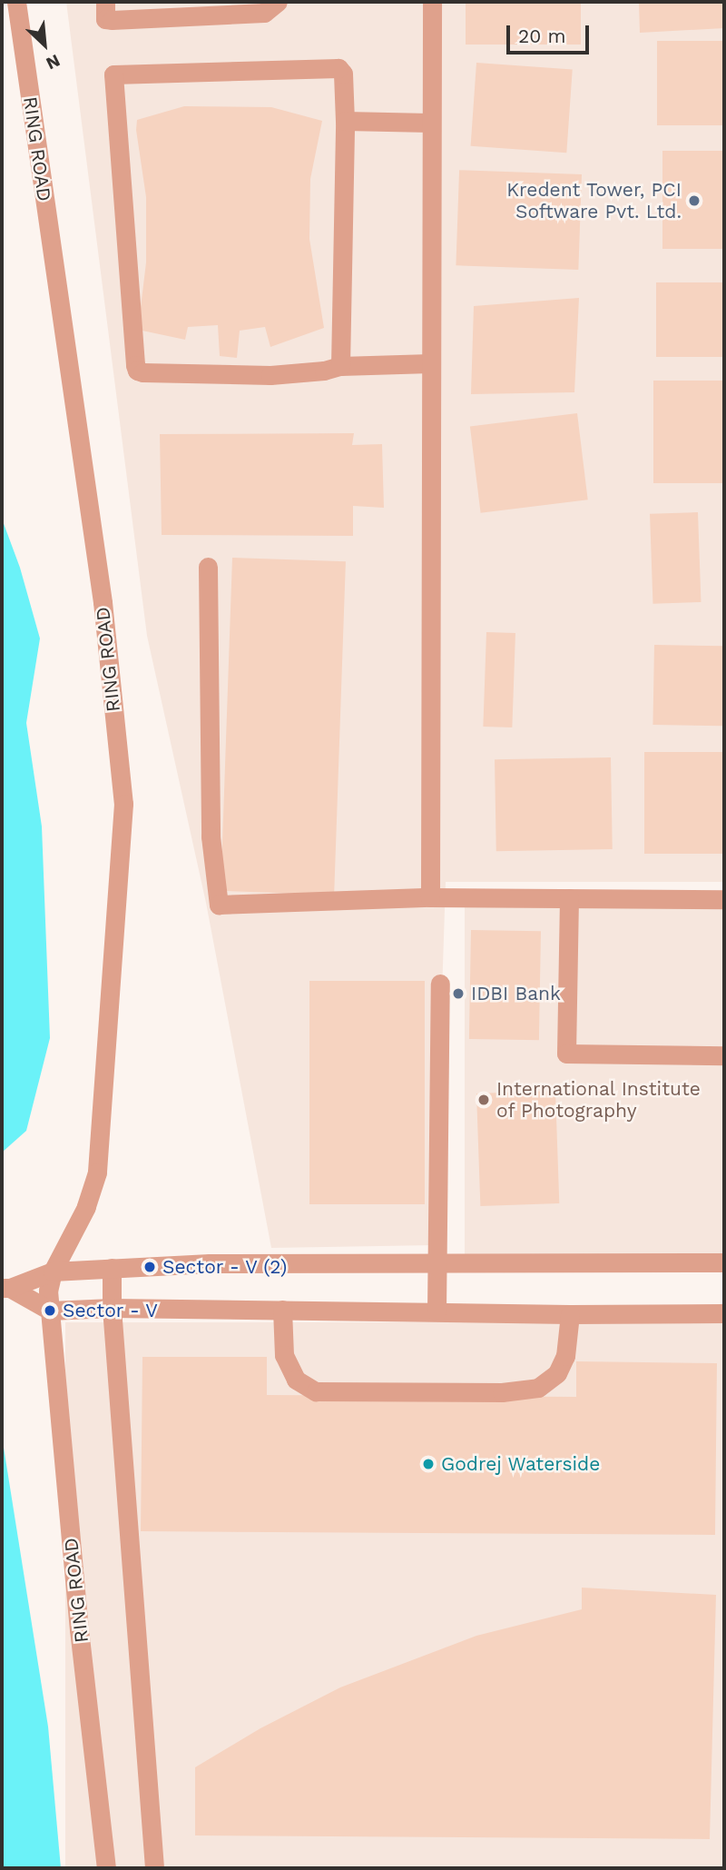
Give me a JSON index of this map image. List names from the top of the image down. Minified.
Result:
{"streets":{"street":["RING ROAD"]},"places":["Kredent Tower, PCI Software Pvt. Ltd.","IDBI Bank","International Institute of Photography","Sector - V (2)","Sector - V","Godrej Waterside"],"scale_bar":"20 m","north":"bottom right"}
